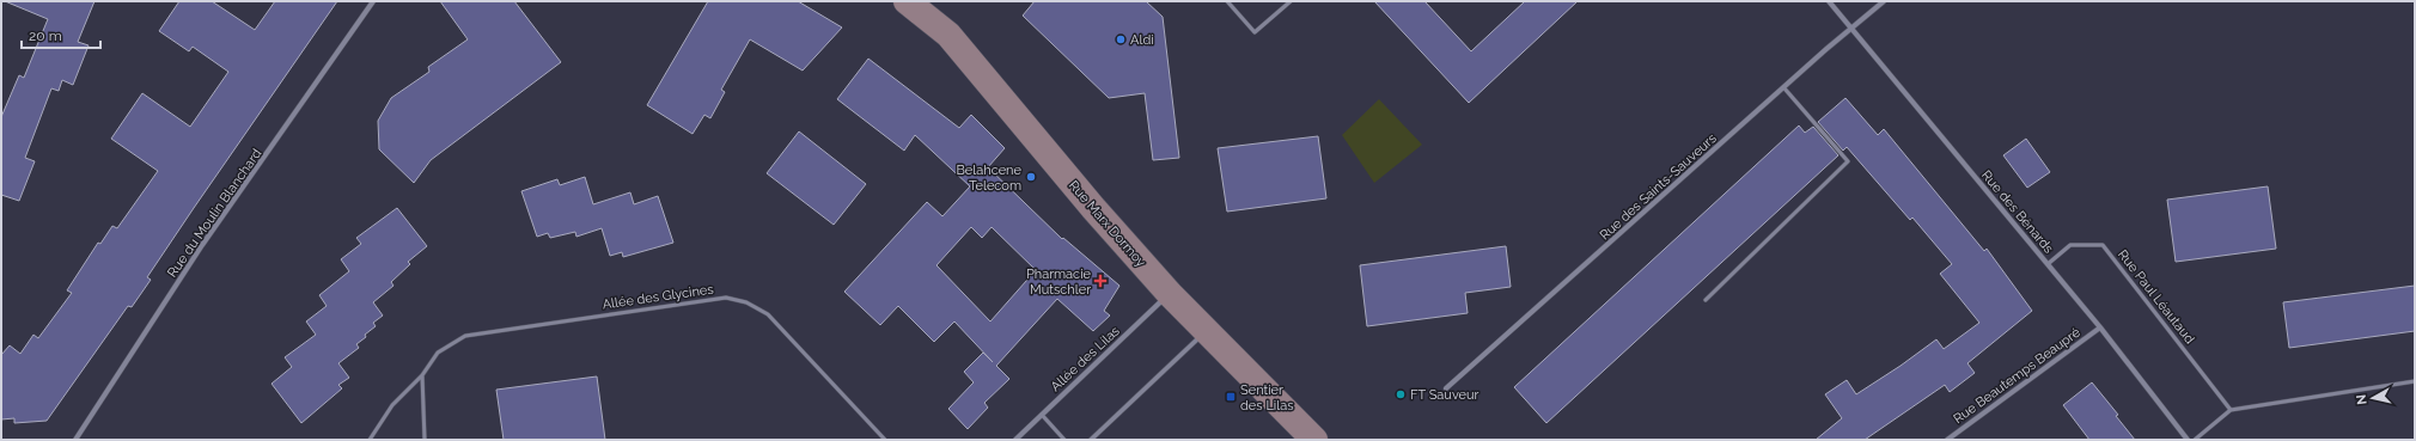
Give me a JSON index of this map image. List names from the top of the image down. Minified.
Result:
{"streets":{"main road":["Rue Marx Dormoy"],"street":["Rue des Saints-Sauveurs","Rue des Bénards","Rue du Moulin Blanchard","Allée des Lilas","Rue Beautemps Beaupré"],"lane":["Allée des Glycines","Rue Paul Léautaud"]},"crossings":[["Rue des Saints-Sauveurs","Rue des Bénards"],["Rue des Bénards","Rue Paul Léautaud"],["Rue des Bénards","Rue Beautemps Beaupré"],["Rue Marx Dormoy","Allée des Lilas"]],"places":{"other":["Aldi","Belahcene Telecom","FT Sauveur"],"health":["Pharmacie Mutschler"],"transit":["Sentier des Lilas"]},"scale_bar":"20 m","north":"left"}
